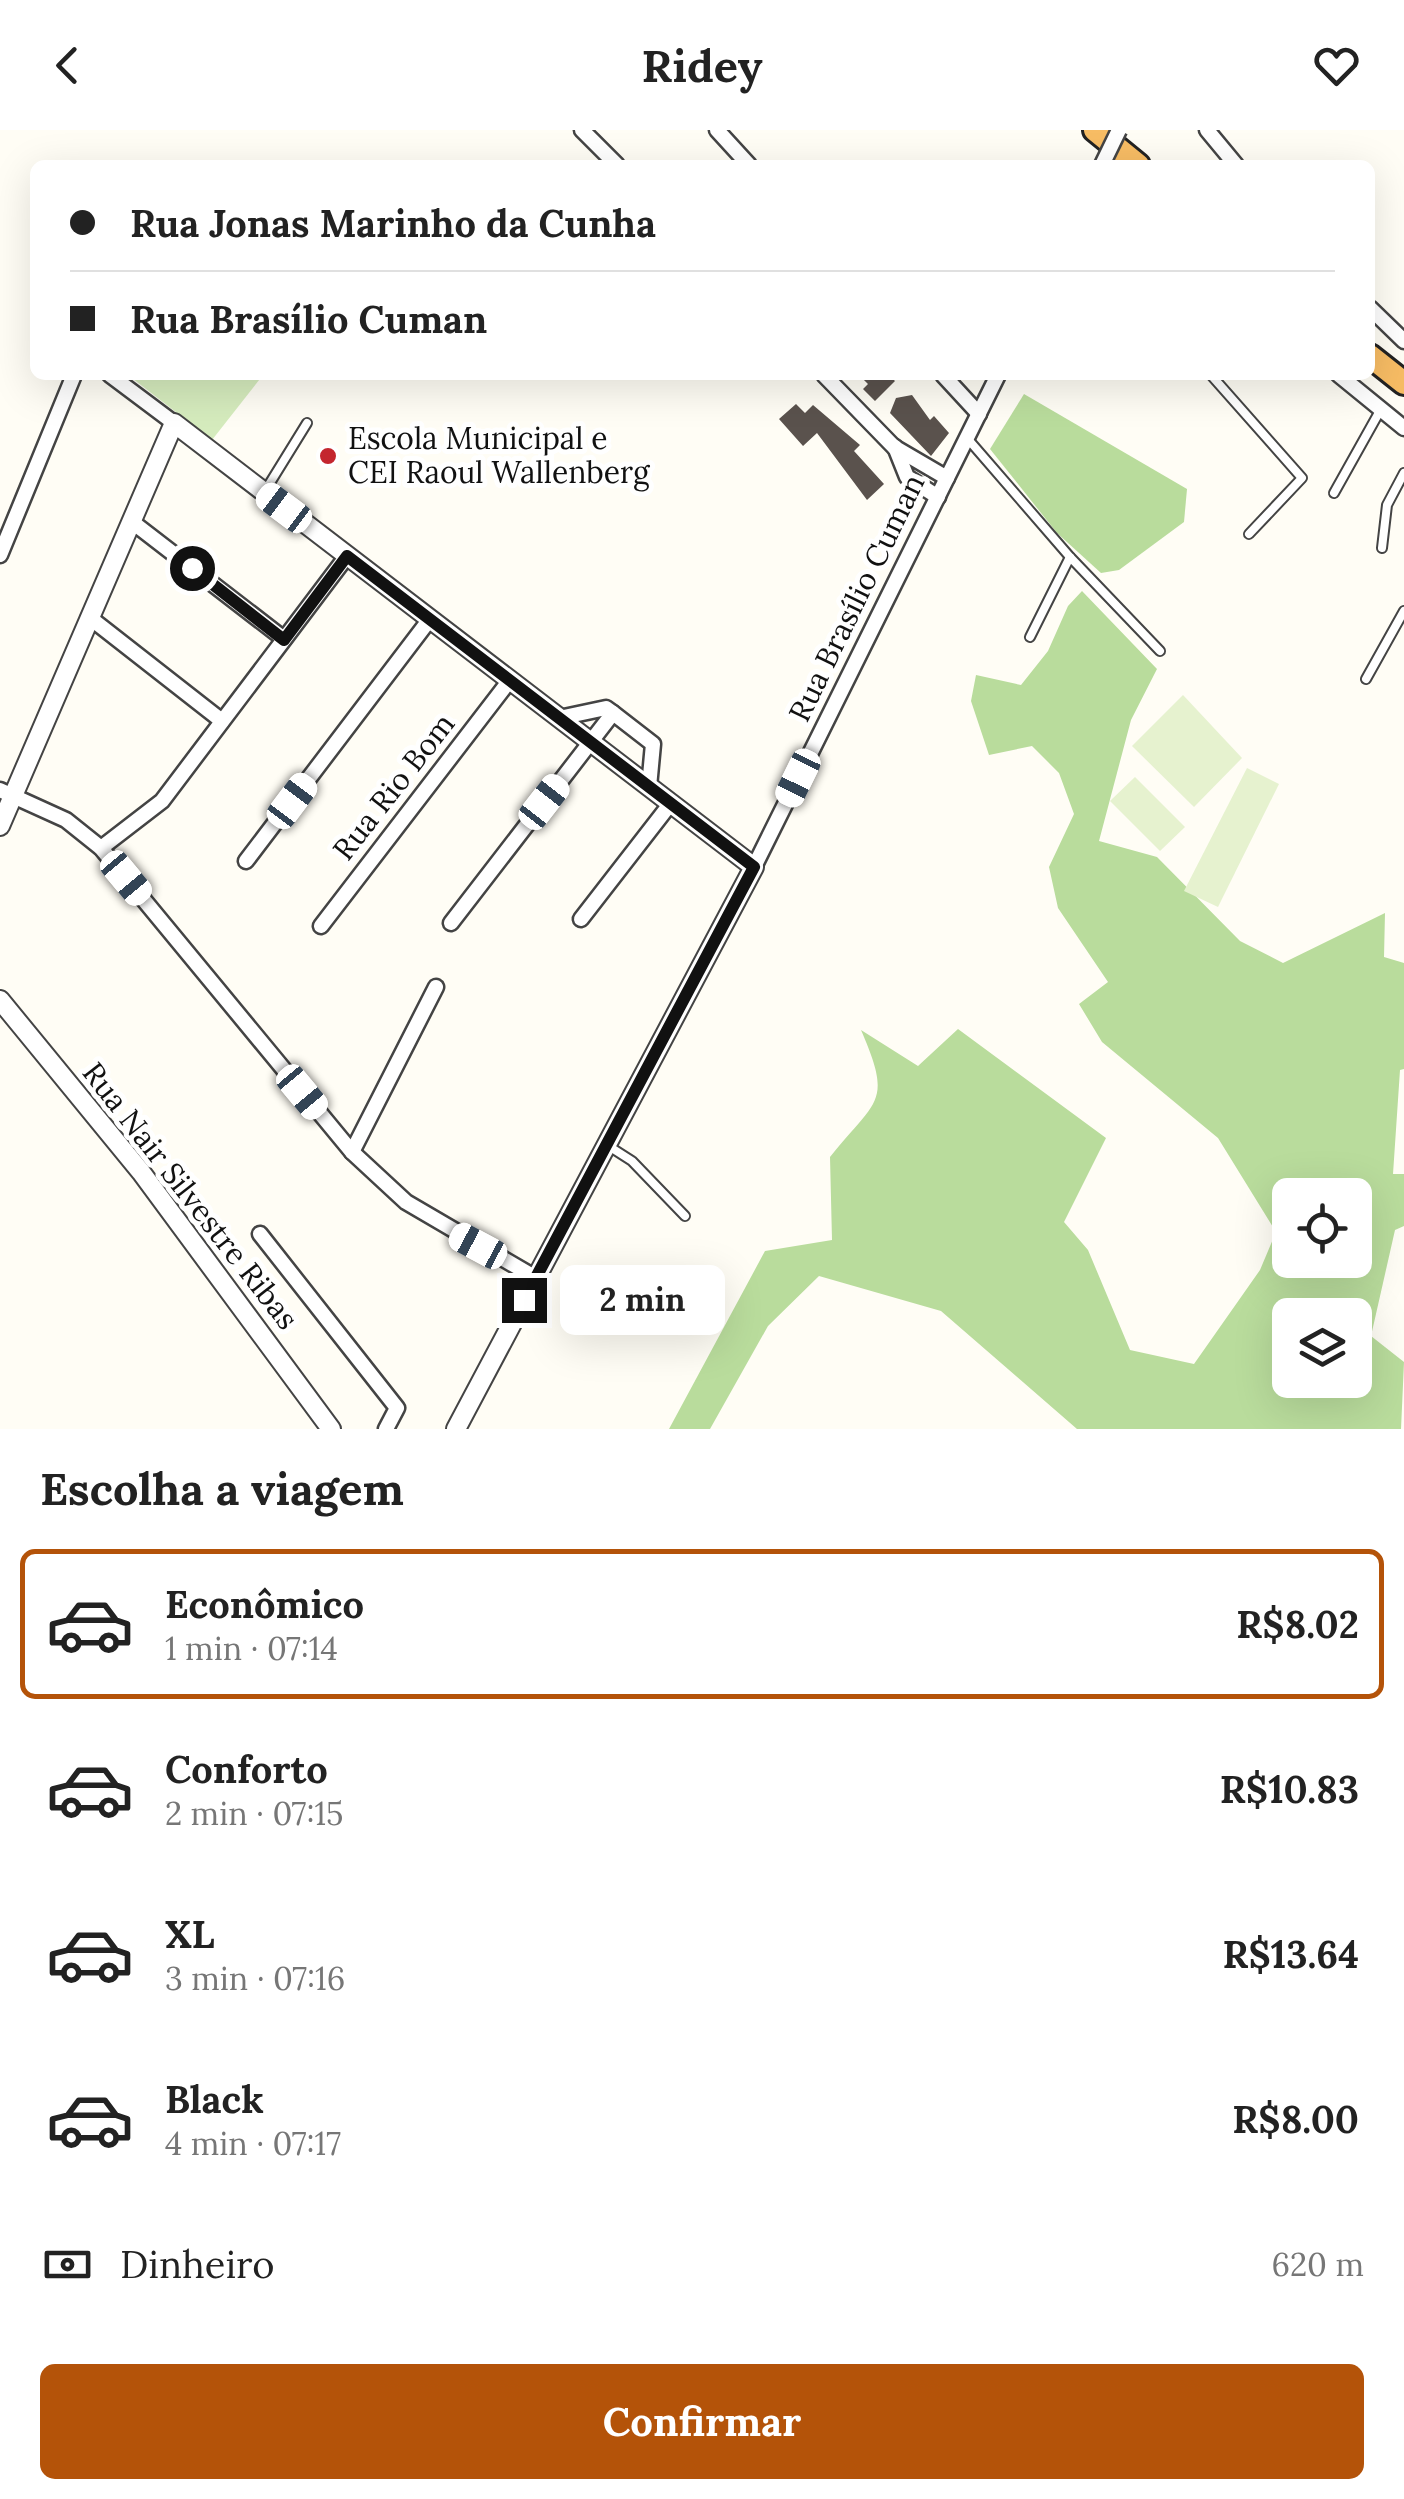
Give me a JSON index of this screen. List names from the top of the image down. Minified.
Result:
{"streets":{"street":["Rua Brasílio Cuman","Rua Rio Bom","Rua Nair Silvestre Ribas"]},"places":["Escola Municipal e CEI Raoul Wallenberg"],"page":{"header":"Ridey","banner":["Rua Jonas Marinho da Cunha","Rua Brasílio Cuman"],"bubble":"2 min","heading":"Escolha a viagem","list":[{"name":"Econômico","note":"1 min · 07:14","value":"R$8.02"},{"name":"Conforto","note":"2 min · 07:15","value":"R$10.83"},{"name":"XL","note":"3 min · 07:16","value":"R$13.64"},{"name":"Black","note":"4 min · 07:17","value":"R$8.00"}],"pay":["Dinheiro","620 m"],"buttons":"Confirmar"}}
